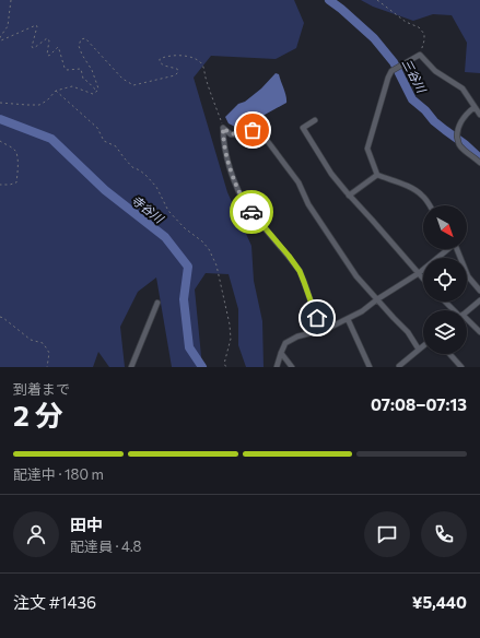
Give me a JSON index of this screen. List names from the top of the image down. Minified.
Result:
{"water":["三谷川","寺谷川"],"north":"bottom right","page":{"heading":["2 分","到着まで","07:08–07:13"],"panel":["田中","配達員 · 4.8","注文 #1436","¥5,440"],"bar":"配達中 · 180 m"}}
